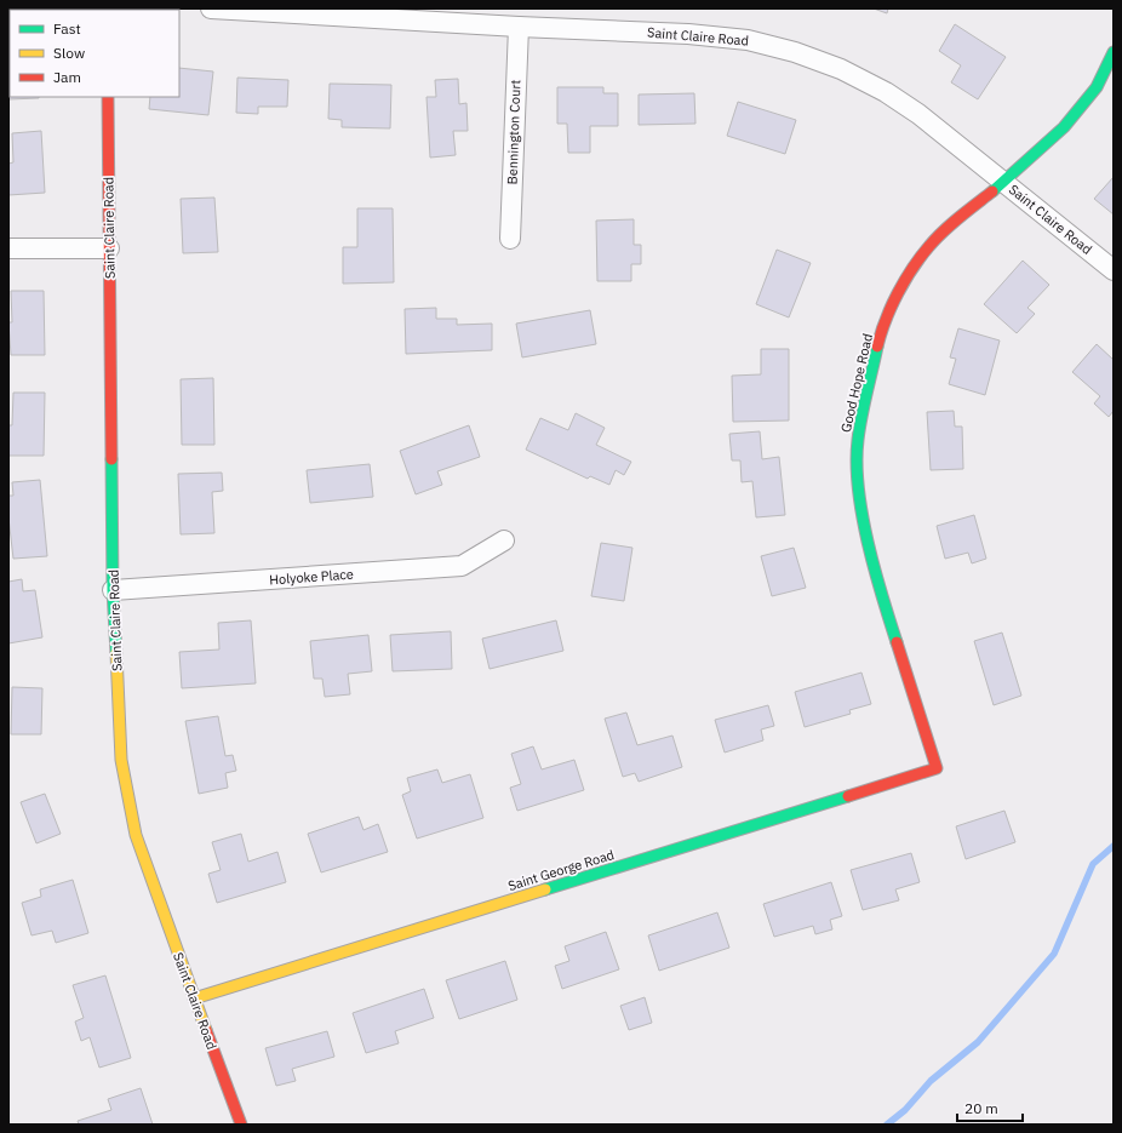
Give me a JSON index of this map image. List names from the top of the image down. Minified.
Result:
{"streets":{"street":["Saint Claire Road","Bennington Court","Good Hope Road","Holyoke Place","Saint George Road"]},"crossings":[["Saint Claire Road","Bennington Court"],["Saint Claire Road","Good Hope Road"],["Saint Claire Road","Holyoke Place"],["Saint Claire Road","Saint George Road"],["Good Hope Road","Saint George Road"]],"legend":["Fast","Slow","Jam"],"scale_bar":"20 m"}
